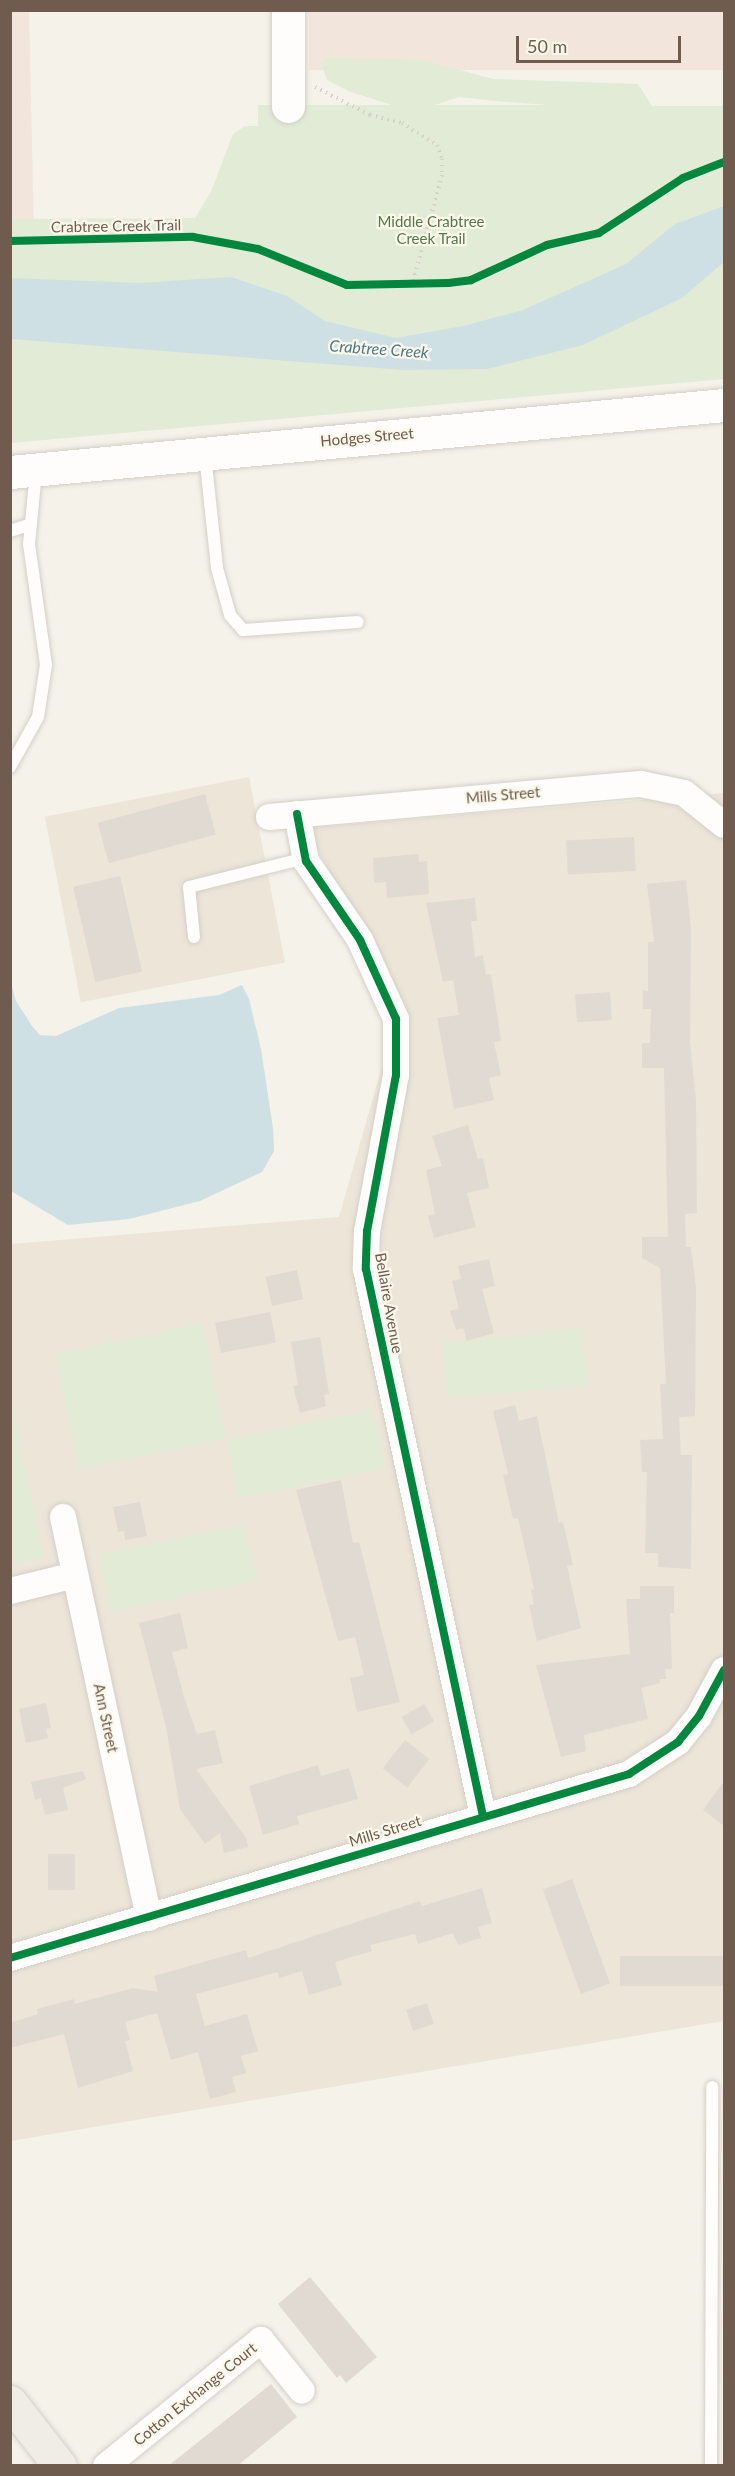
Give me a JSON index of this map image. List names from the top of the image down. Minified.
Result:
{"streets":{"street":["Hodges Street","Mills Street","Bellaire Avenue","Ann Street","Cotton Exchange Court"],"cycle path":["Crabtree Creek Trail"]},"crossings":[["Mills Street","Bellaire Avenue"],["Mills Street","Ann Street"]],"water":["Crabtree Creek"],"parks":["Middle Crabtree Creek Trail"],"scale_bar":"50 m"}
